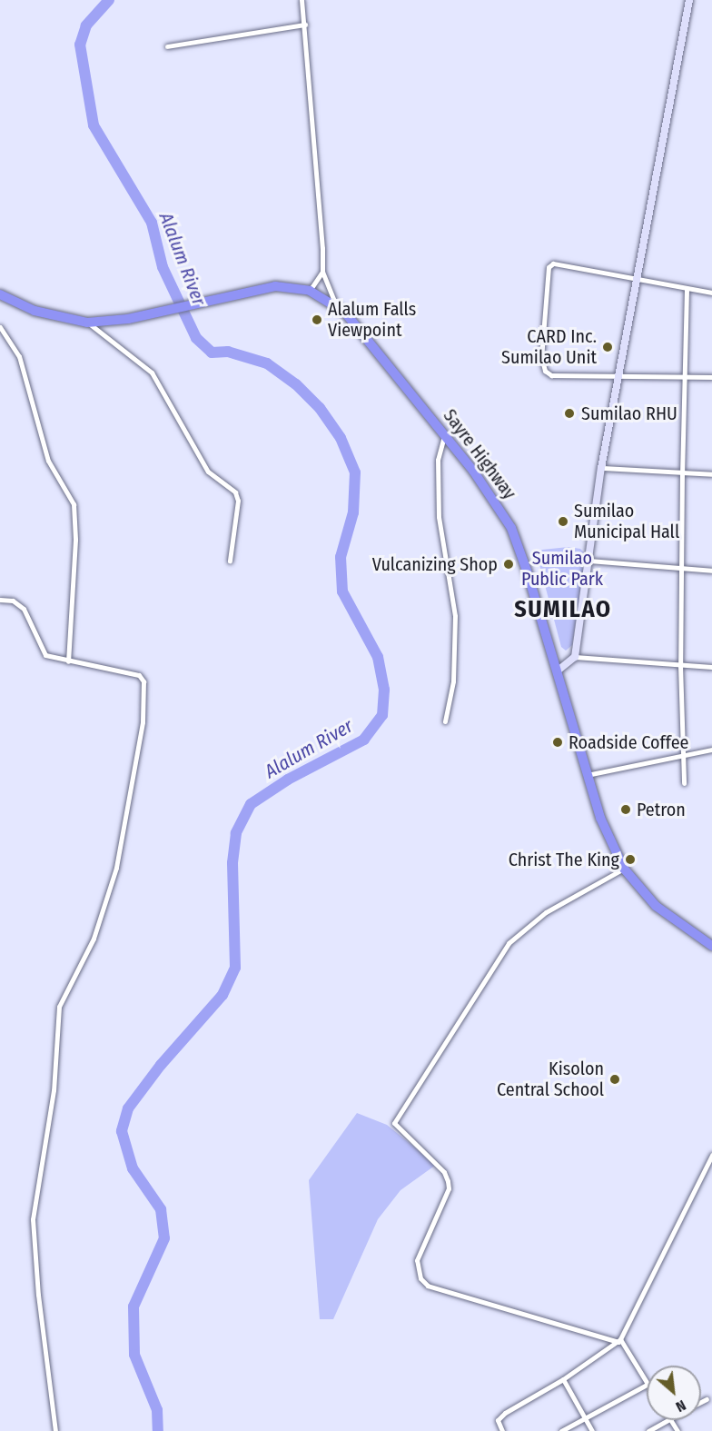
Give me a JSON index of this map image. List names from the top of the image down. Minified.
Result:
{"streets":{"highway":["Sayre Highway"]},"districts":["SUMILAO"],"water":["Alalum River"],"parks":["Sumilao Public Park"],"places":["Alalum Falls Viewpoint","CARD Inc. Sumilao Unit","Sumilao RHU","Sumilao Municipal Hall","Vulcanizing Shop","Roadside Coffee","Petron","Christ The King","Kisolon Central School"],"north":"bottom right"}
